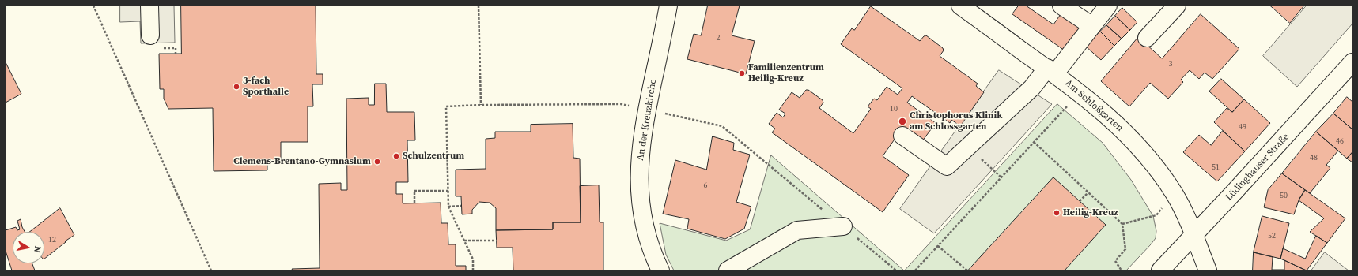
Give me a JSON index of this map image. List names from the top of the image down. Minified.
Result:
{"streets":{"street":["Am Schloßgarten","An der Kreuzkirche","Lüdinghauser Straße"]},"crossings":[["Am Schloßgarten","Lüdinghauser Straße"]],"places":["Familienzentrum Heilig-Kreuz","3-fach Sporthalle","Christophorus Klinik am Schlossgarten","Schulzentrum","Clemens-Brentano-Gymnasium","Heilig-Kreuz"],"house_numbers":["2","3","10","49","46","48","51","6","50","52","12"],"north":"right"}
